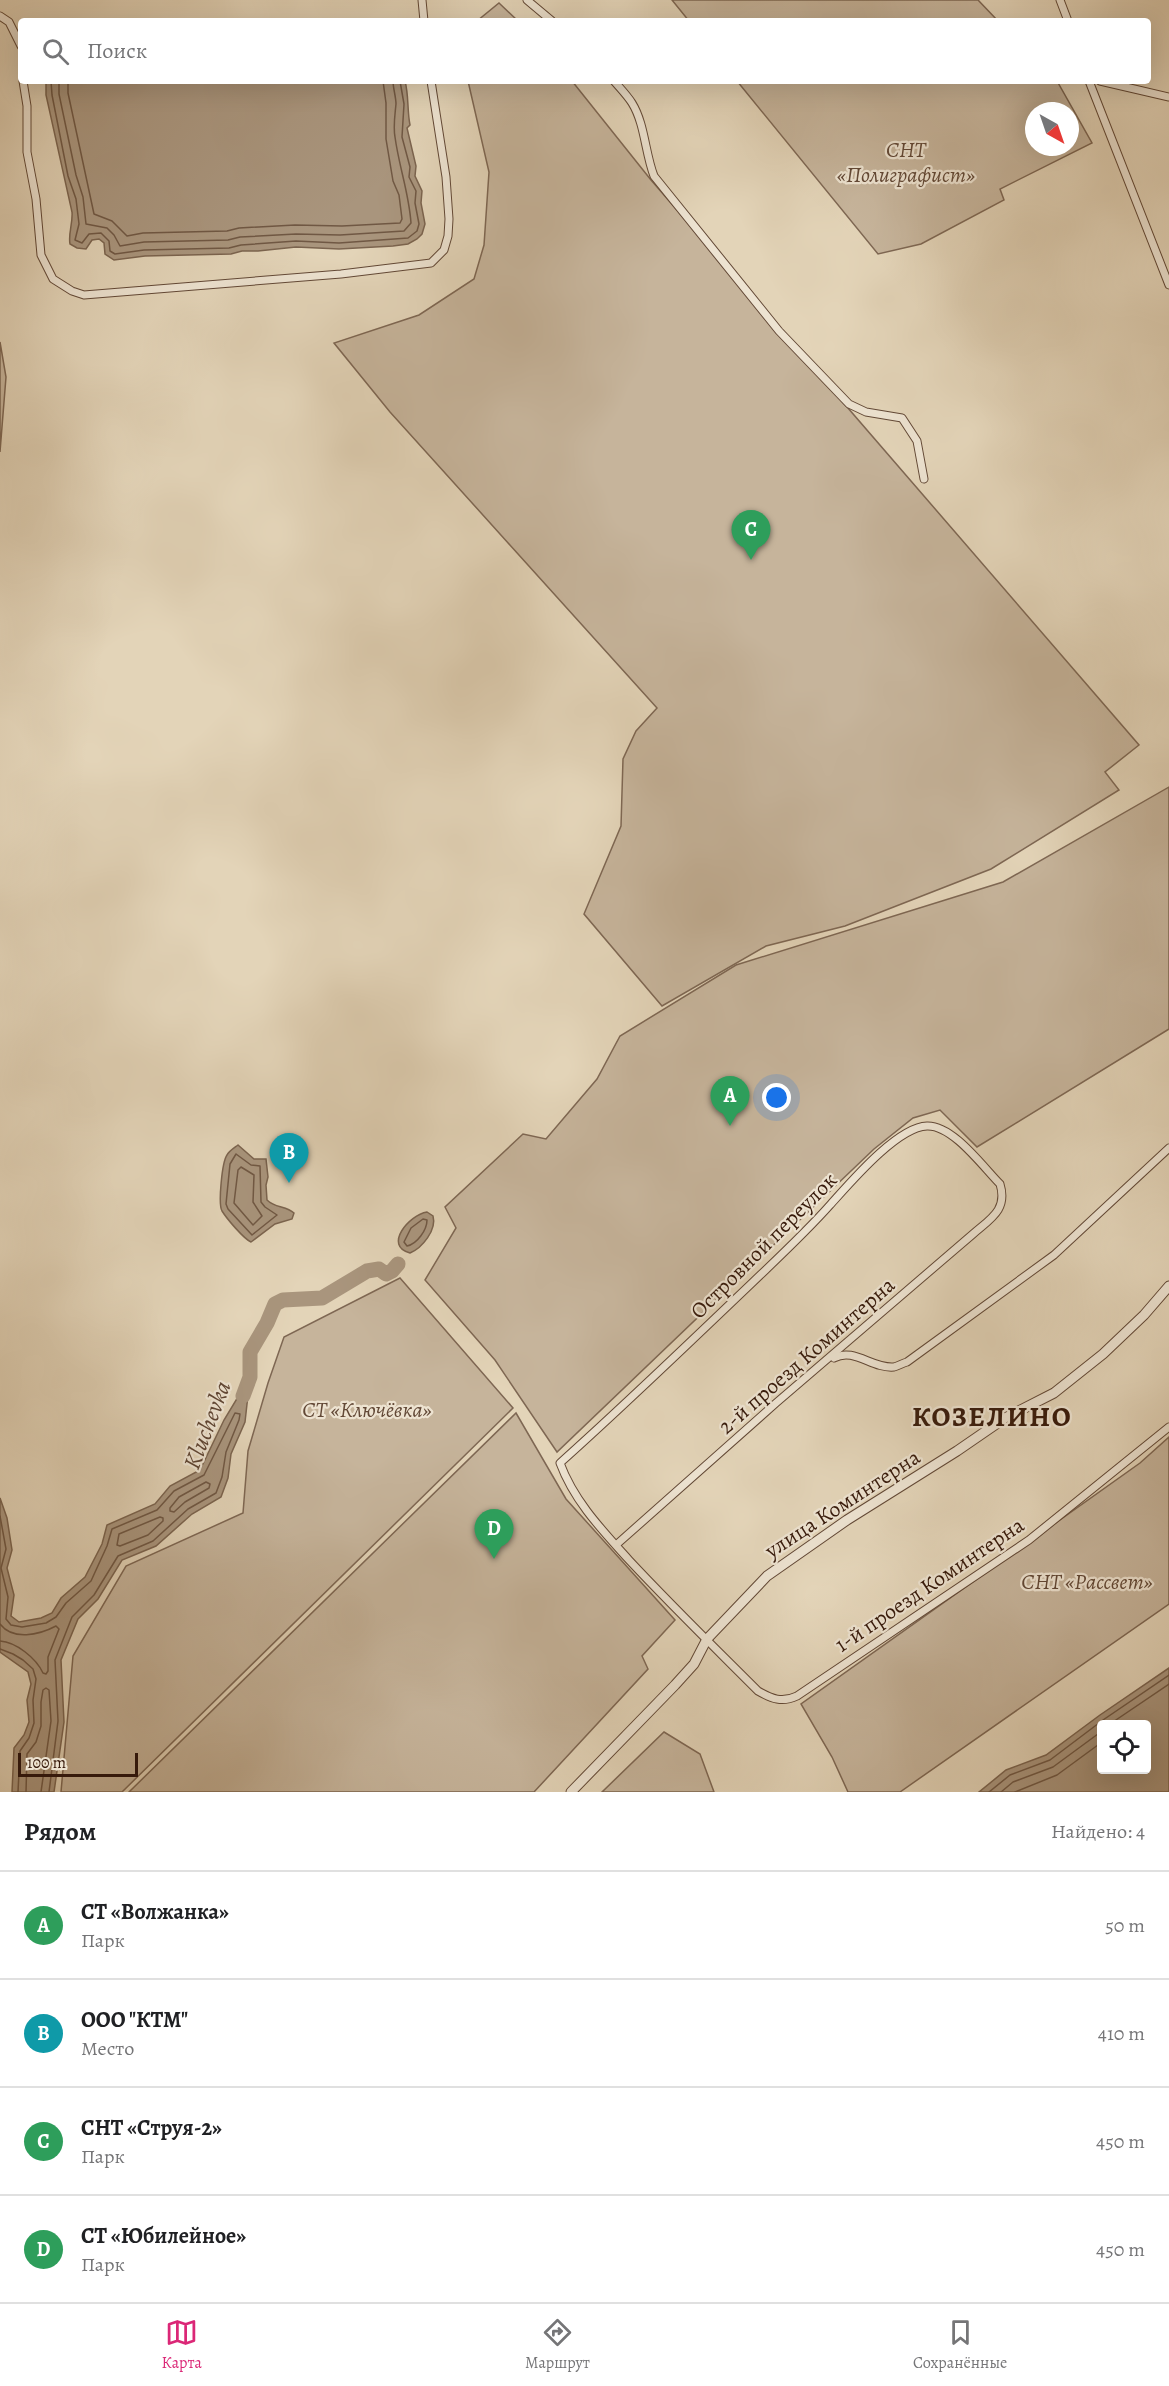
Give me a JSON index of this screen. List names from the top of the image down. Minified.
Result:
{"streets":{"street":["Островной переулок","2-й проезд Коминтерна","улица Коминтерна","1-й проезд Коминтерна"]},"crossings":[["Островной переулок","2-й проезд Коминтерна"],["улица Коминтерна","1-й проезд Коминтерна"]],"districts":["КОЗЕЛИНО"],"water":["Kluchevka"],"parks":["СНТ «Полиграфист»","СТ «Ключёвка»","СНТ «Рассвет»"],"scale_bar":"100 m","north":"bottom right","page":{"search":"Поиск","pins":["C","A","B","D"],"scale":"100 m","heading":["Рядом","Найдено: 4"],"list":[{"mark":"A","name":"СТ «Волжанка»","note":"Парк","value":"50 m"},{"mark":"B","name":"ООО \"КТМ\"","note":"Место","value":"410 m"},{"mark":"C","name":"СНТ «Струя-2»","note":"Парк","value":"450 m"},{"mark":"D","name":"СТ «Юбилейное»","note":"Парк","value":"450 m"}],"nav":["Карта","Маршрут","Сохранённые"]}}
